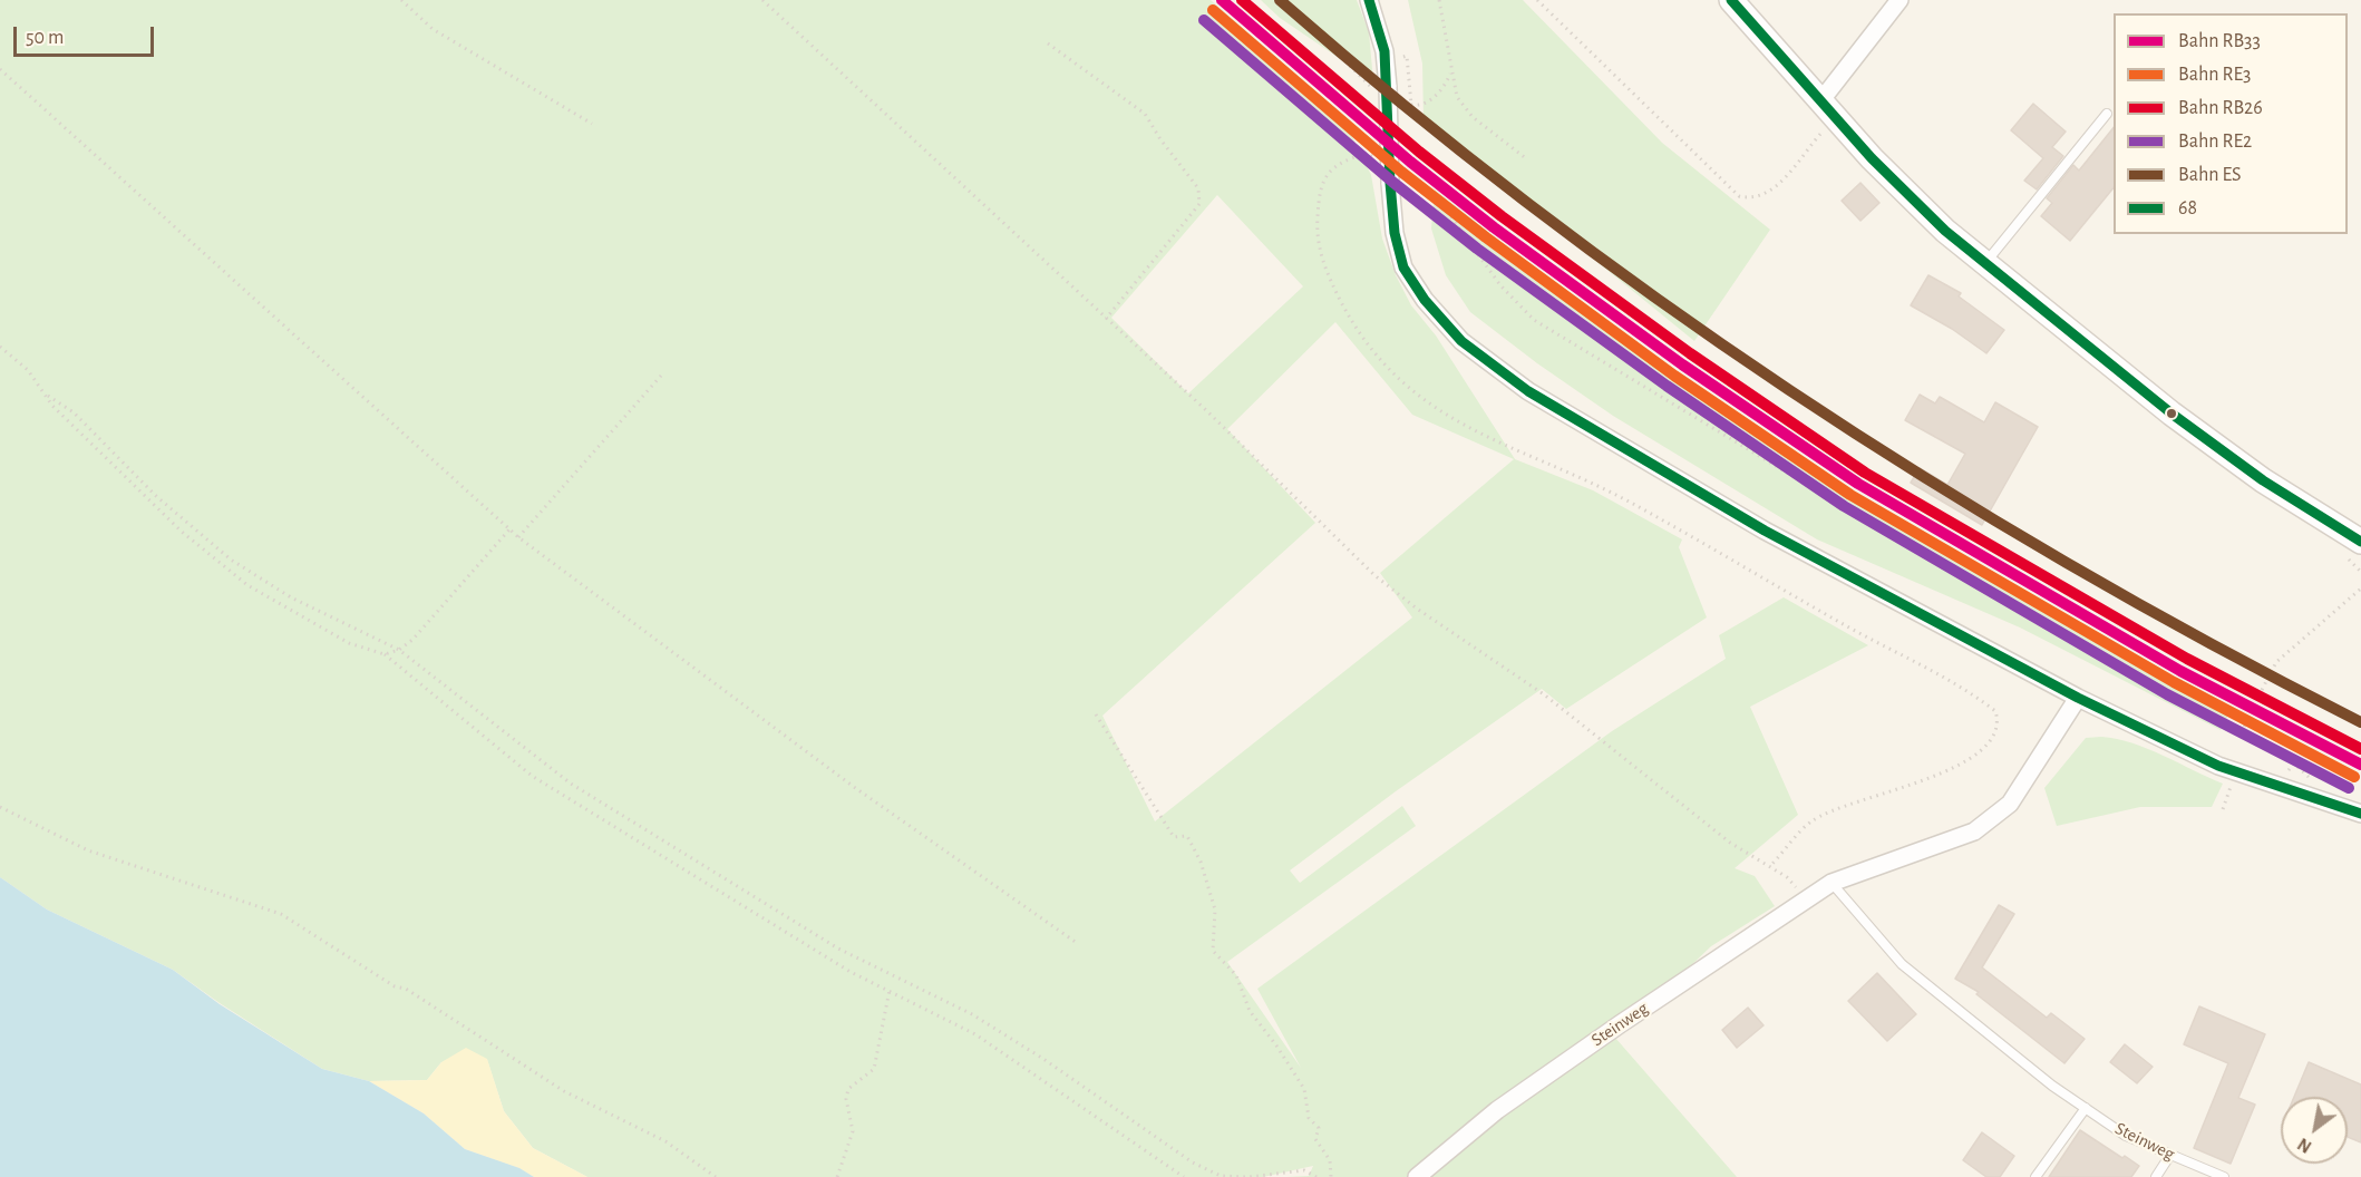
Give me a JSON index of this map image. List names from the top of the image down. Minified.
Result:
{"streets":{"street":["Steinweg"]},"lines":["rail line RB33","rail line RB26","rail line ES","transit line 68","rail line RE3","rail line RE2"],"legend":["Bahn RB33","Bahn RE3","Bahn RB26","Bahn RE2","Bahn ES","68"],"scale_bar":"50 m","north":"bottom left"}
